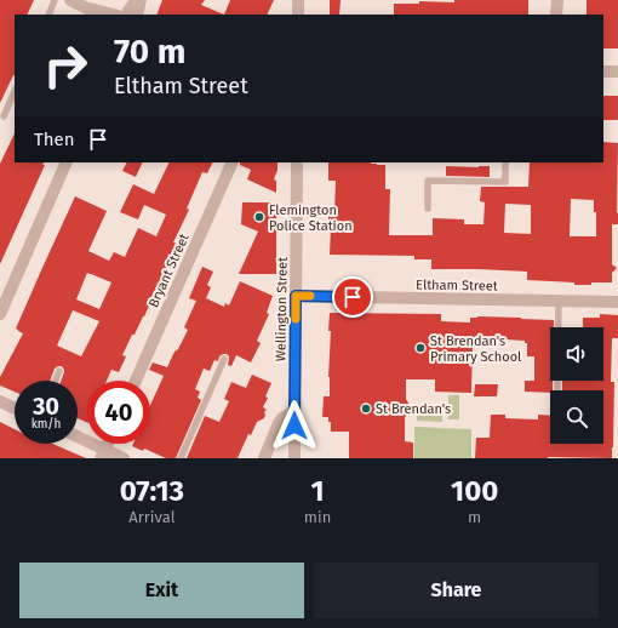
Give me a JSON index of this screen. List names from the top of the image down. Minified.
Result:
{"streets":{"street":["Bryant Street","Eltham Street","Wellington Street"]},"crossings":[["Eltham Street","Wellington Street"]],"places":["Flemington Police Station","St Brendan's Primary School","St Brendan's"],"page":{"turn":["70 m","Eltham Street"],"then":"Then","speed":"30 km/h","limit":"40","eta":["07:13","Arrival","1","min","100","m"],"buttons":["Exit","Share"]}}
